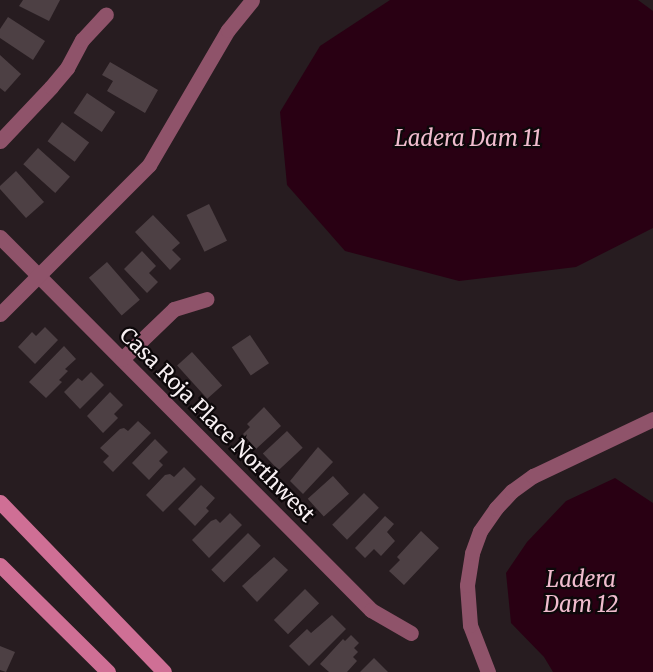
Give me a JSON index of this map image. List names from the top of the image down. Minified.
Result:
{"streets":{"street":["Casa Roja Place Northwest"]},"water":["Ladera Dam 11","Ladera Dam 12"]}
